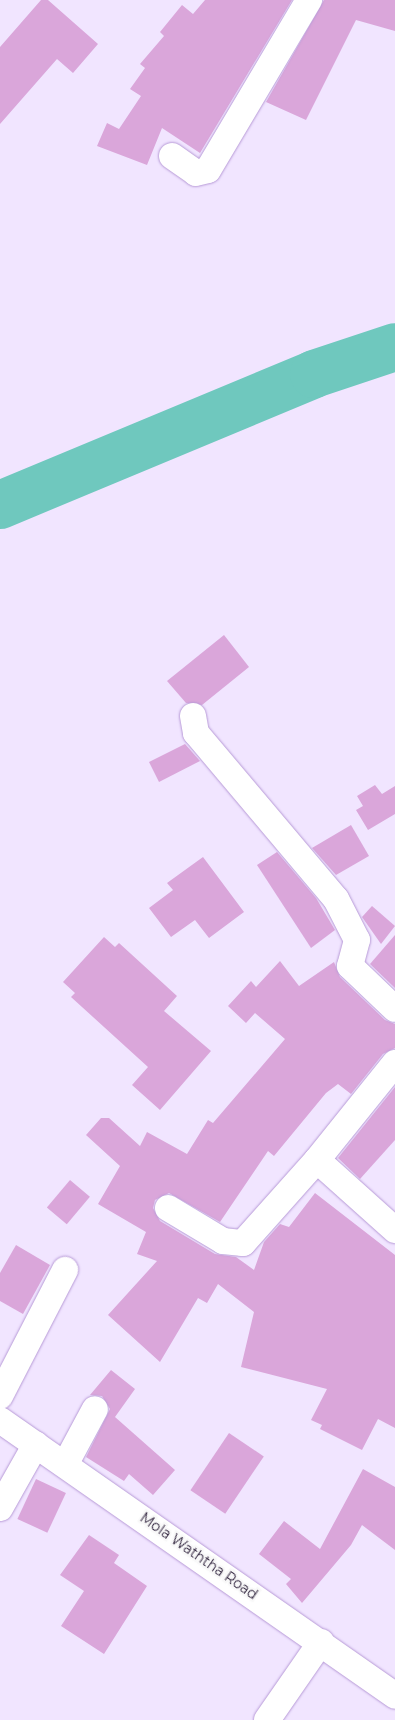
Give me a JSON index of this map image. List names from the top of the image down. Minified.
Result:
{"streets":{"street":["Mola Waththa Road"]}}
